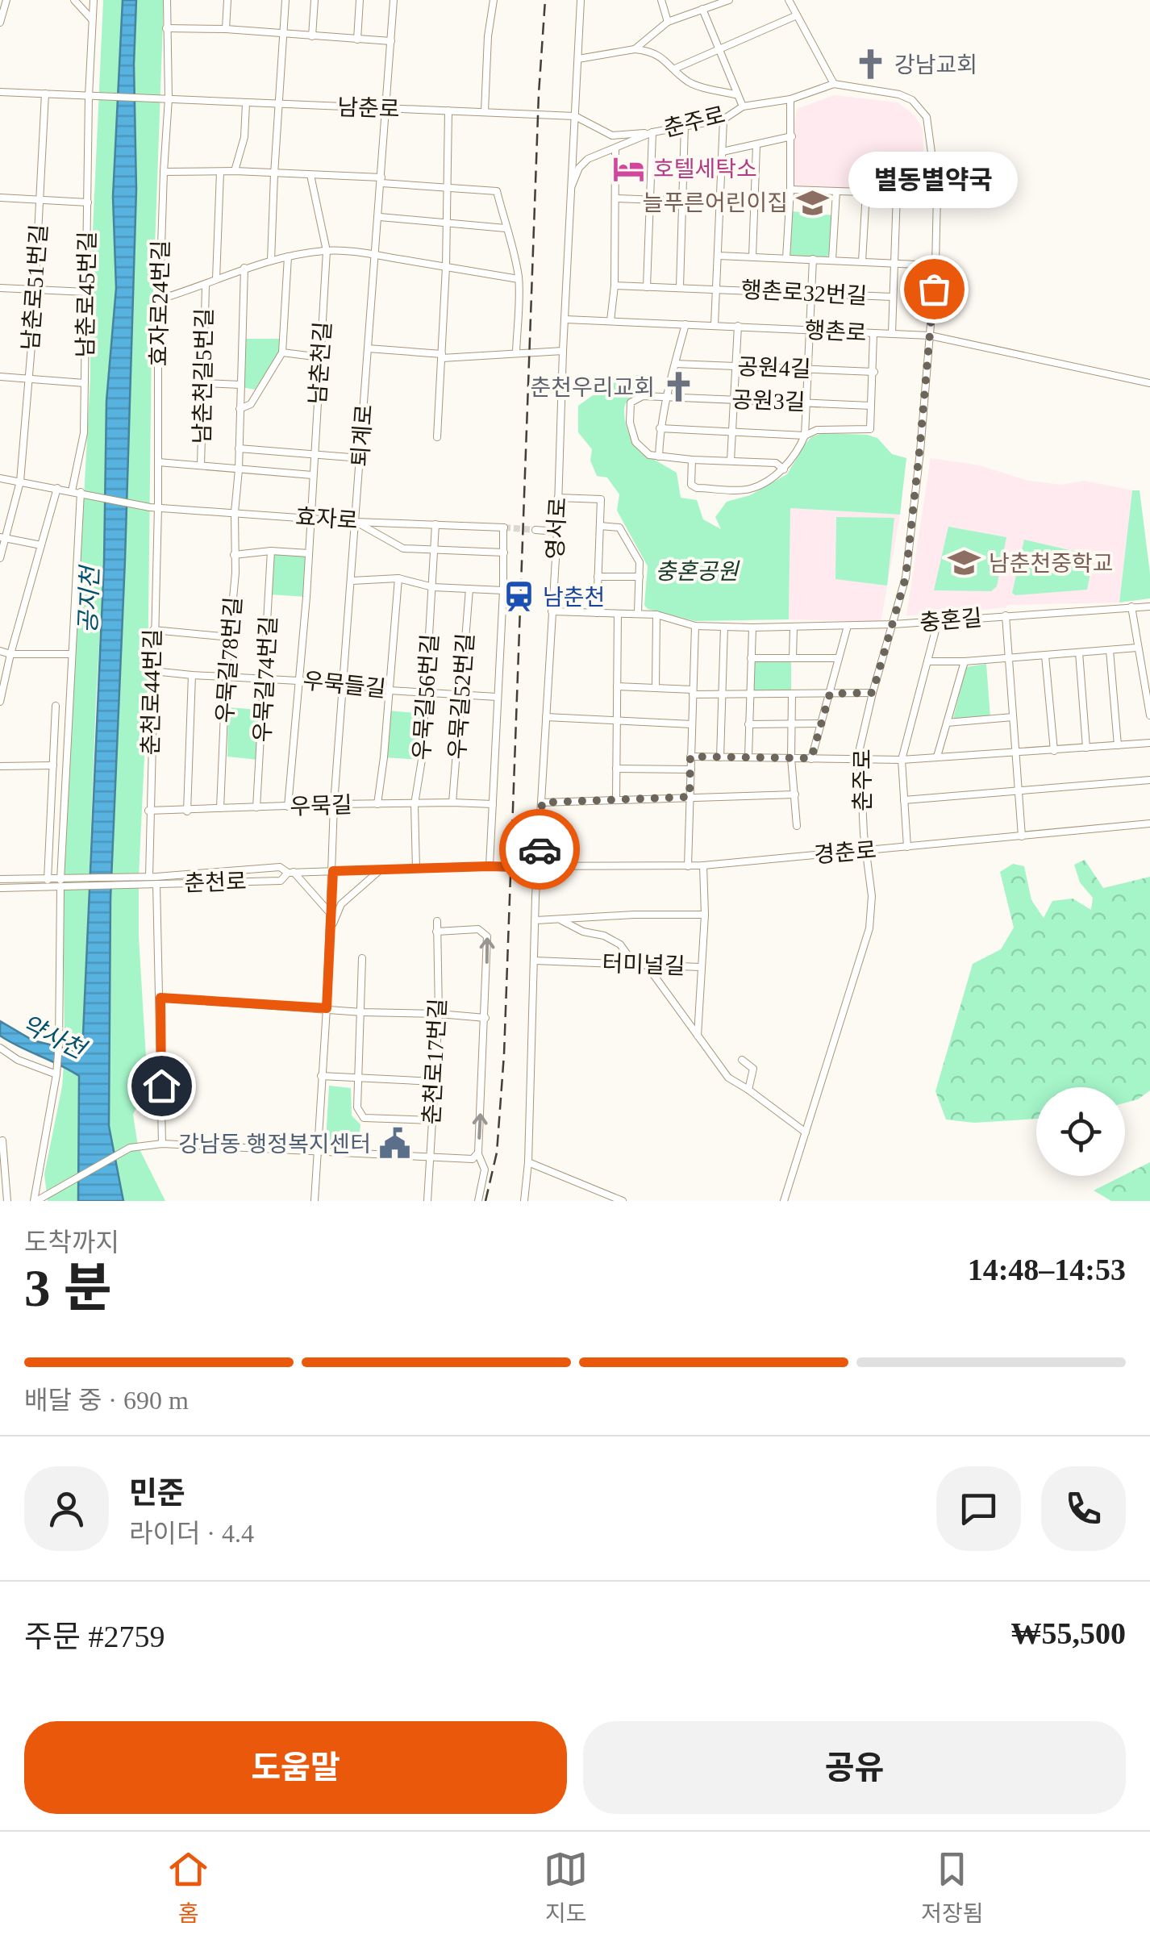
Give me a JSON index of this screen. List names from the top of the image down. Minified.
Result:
{"streets":{"street":["남춘로","춘주로","남춘로51번길","행촌로32번길","남춘로45번길","효자로24번길","행촌로","남춘천길","공원4길","남춘천길5번길","공원3길","퇴계로","효자로","영서로","충혼길","우묵길78번길","우묵길74번길","우묵들길","춘천로44번길","우묵길52번길","우묵길56번길","우묵길","경춘로","춘천로","터미널길","춘천로17번길"]},"crossings":[["남춘로","남춘로45번길"],["남춘로","효자로24번길"],["남춘로","퇴계로"],["남춘로","영서로"],["춘주로","행촌로"],["춘주로","영서로"],["춘주로","충혼길"],["춘주로","경춘로"],["행촌로32번길","행촌로"],["효자로24번길","효자로"],["효자로24번길","춘천로44번길"],["행촌로","영서로"],["남춘천길","효자로"],["남춘천길","우묵들길"],["남춘천길","우묵길"],["퇴계로","효자로"],["퇴계로","우묵들길"],["퇴계로","우묵길"],["퇴계로","춘천로"],["효자로","우묵길78번길"],["효자로","춘천로44번길"],["효자로","우묵길56번길"],["영서로","충혼길"],["영서로","경춘로"],["영서로","춘천로"],["영서로","터미널길"],["우묵길78번길","우묵들길"],["우묵길78번길","우묵길"],["우묵길74번길","우묵들길"],["우묵길74번길","우묵길"],["우묵들길","춘천로44번길"],["우묵들길","우묵길52번길"],["우묵들길","우묵길56번길"],["춘천로44번길","우묵길"],["춘천로44번길","춘천로"],["우묵길52번길","우묵길"],["우묵길56번길","우묵길"],["우묵길56번길","춘천로"],["경춘로","춘천로"],["경춘로","터미널길"]],"water":["공지천","약사천"],"parks":["충혼공원"],"places":{"church":["강남교회","춘천우리교회"],"hotel":["호텔세탁소"],"school or university":["늘푸른어린이집","남춘천중학교"],"other":["별동별약국"],"station":["남춘천"],"public building":["강남동 행정복지센터"]},"page":{"bubble":"별동별약국","heading":["3 분","도착까지","14:48–14:53"],"panel":["민준","라이더 · 4.4","주문 #2759","₩55,500"],"bar":"배달 중 · 690 m","buttons":["도움말","공유"],"tabs":["홈","지도","저장됨"]}}
